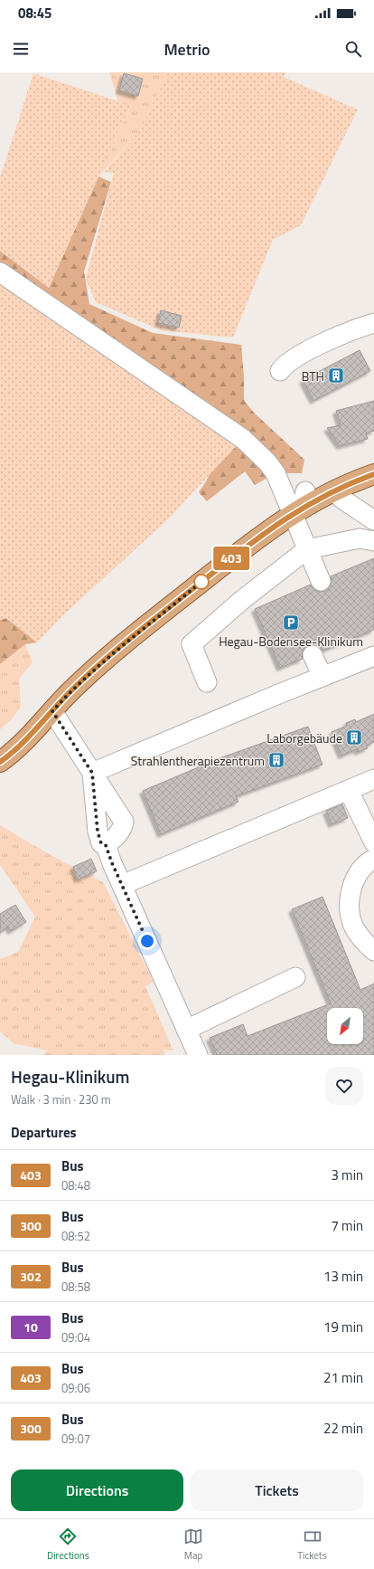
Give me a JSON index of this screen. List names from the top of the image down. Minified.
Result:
{"places":{"building":["BTH","Laborgebäude","Strahlentherapiezentrum"],"parking":["Hegau-Bodensee-Klinikum"]},"lines":["bus line 403"],"north":"bottom left","page":{"status":"08:45","header":"Metrio","on_map":"403","heading":[["Hegau-Klinikum","Walk · 3 min · 230 m"],"Departures"],"list":[{"mark":"403","name":"Bus","note":"08:48","value":"3 min"},{"mark":"300","name":"Bus","note":"08:52","value":"7 min"},{"mark":"302","name":"Bus","note":"08:58","value":"13 min"},{"mark":"10","name":"Bus","note":"09:04","value":"19 min"},{"mark":"403","name":"Bus","note":"09:06","value":"21 min"},{"mark":"300","name":"Bus","note":"09:07","value":"22 min"}],"buttons":["Directions","Tickets"],"tabs":["Directions","Map","Tickets"]}}
